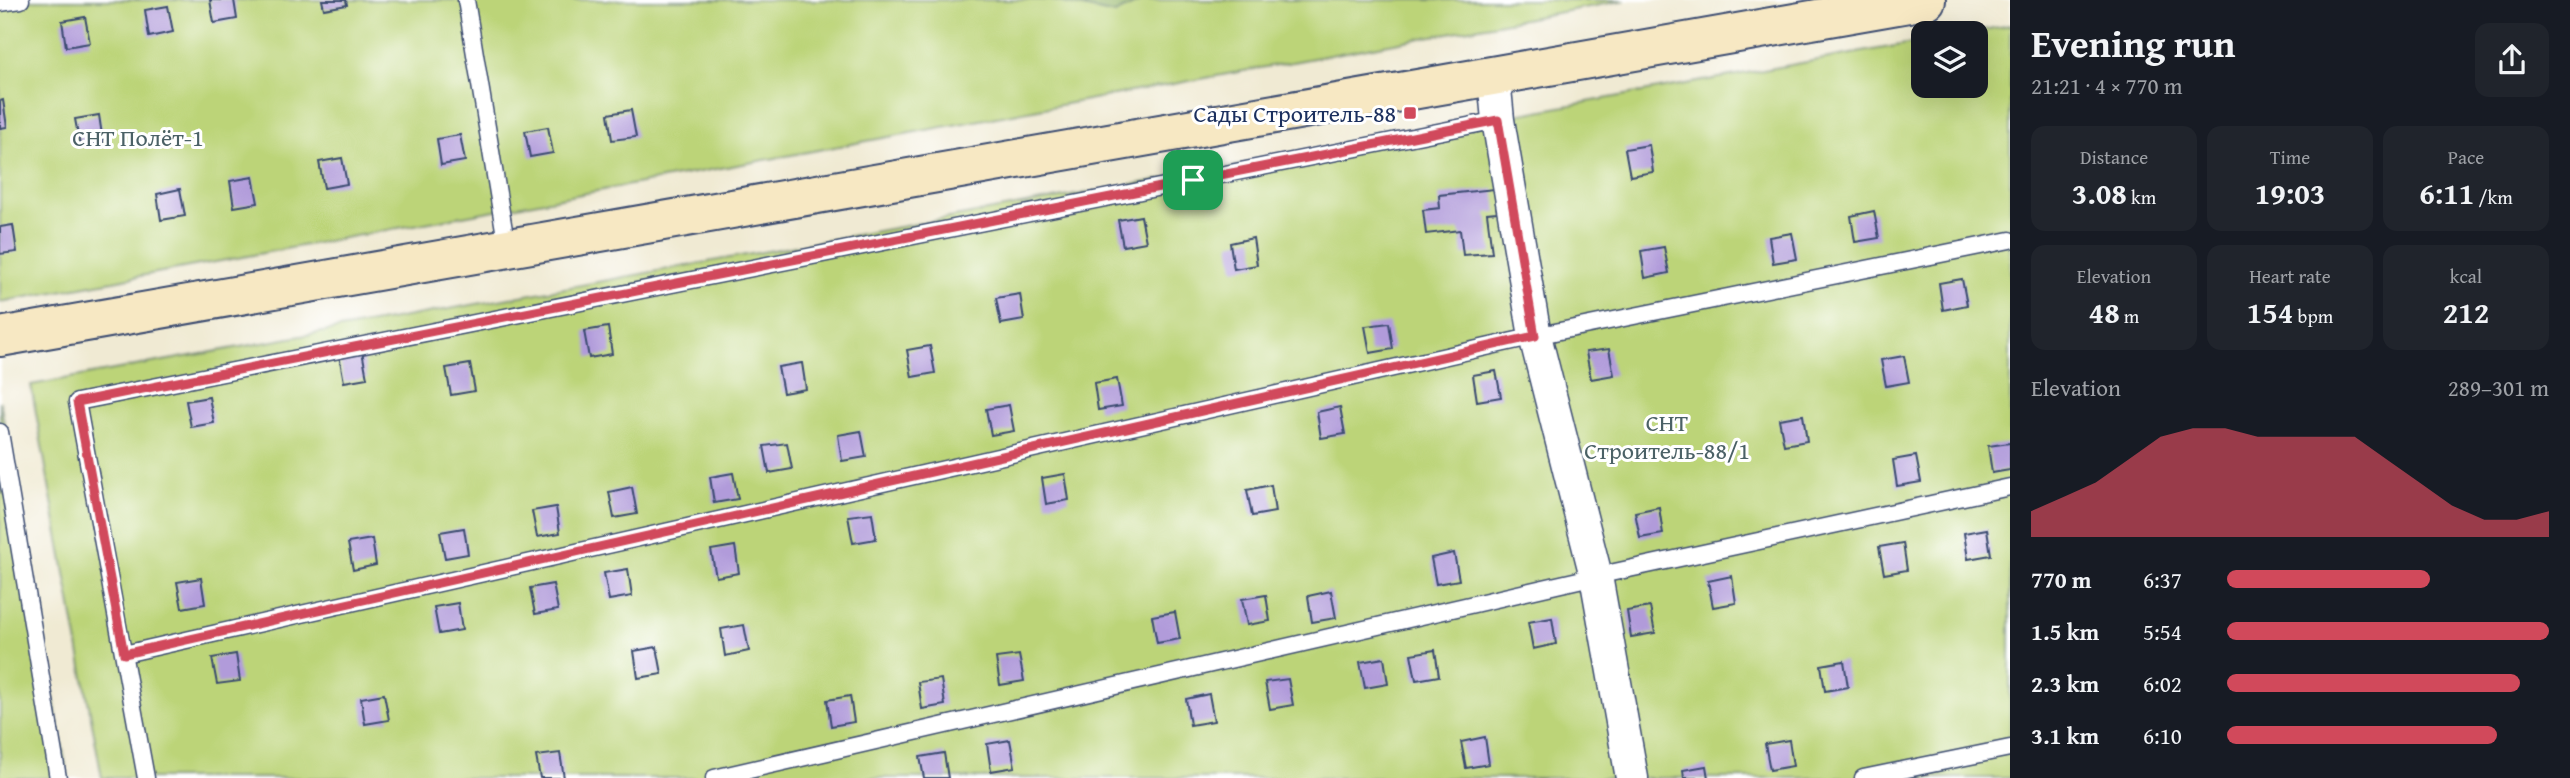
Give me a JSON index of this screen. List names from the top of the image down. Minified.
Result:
{"parks":["СНТ Полёт-1","СНТ Строитель-88/1"],"places":{"transit":["Сады Строитель-88"]},"page":{"heading":["Evening run","21:21 · 4 × 770 m"],"stats":[["Distance","3.08 km"],["Time","19:03"],["Pace","6:11 /km"],["Elevation","48 m"],["Heart rate","154 bpm"],["kcal","212"]],"chart":["Elevation","289–301 m"],"list":[{"name":"770 m","note":"6:37"},{"name":"1.5 km","note":"5:54"},{"name":"2.3 km","note":"6:02"},{"name":"3.1 km","note":"6:10"}]}}
